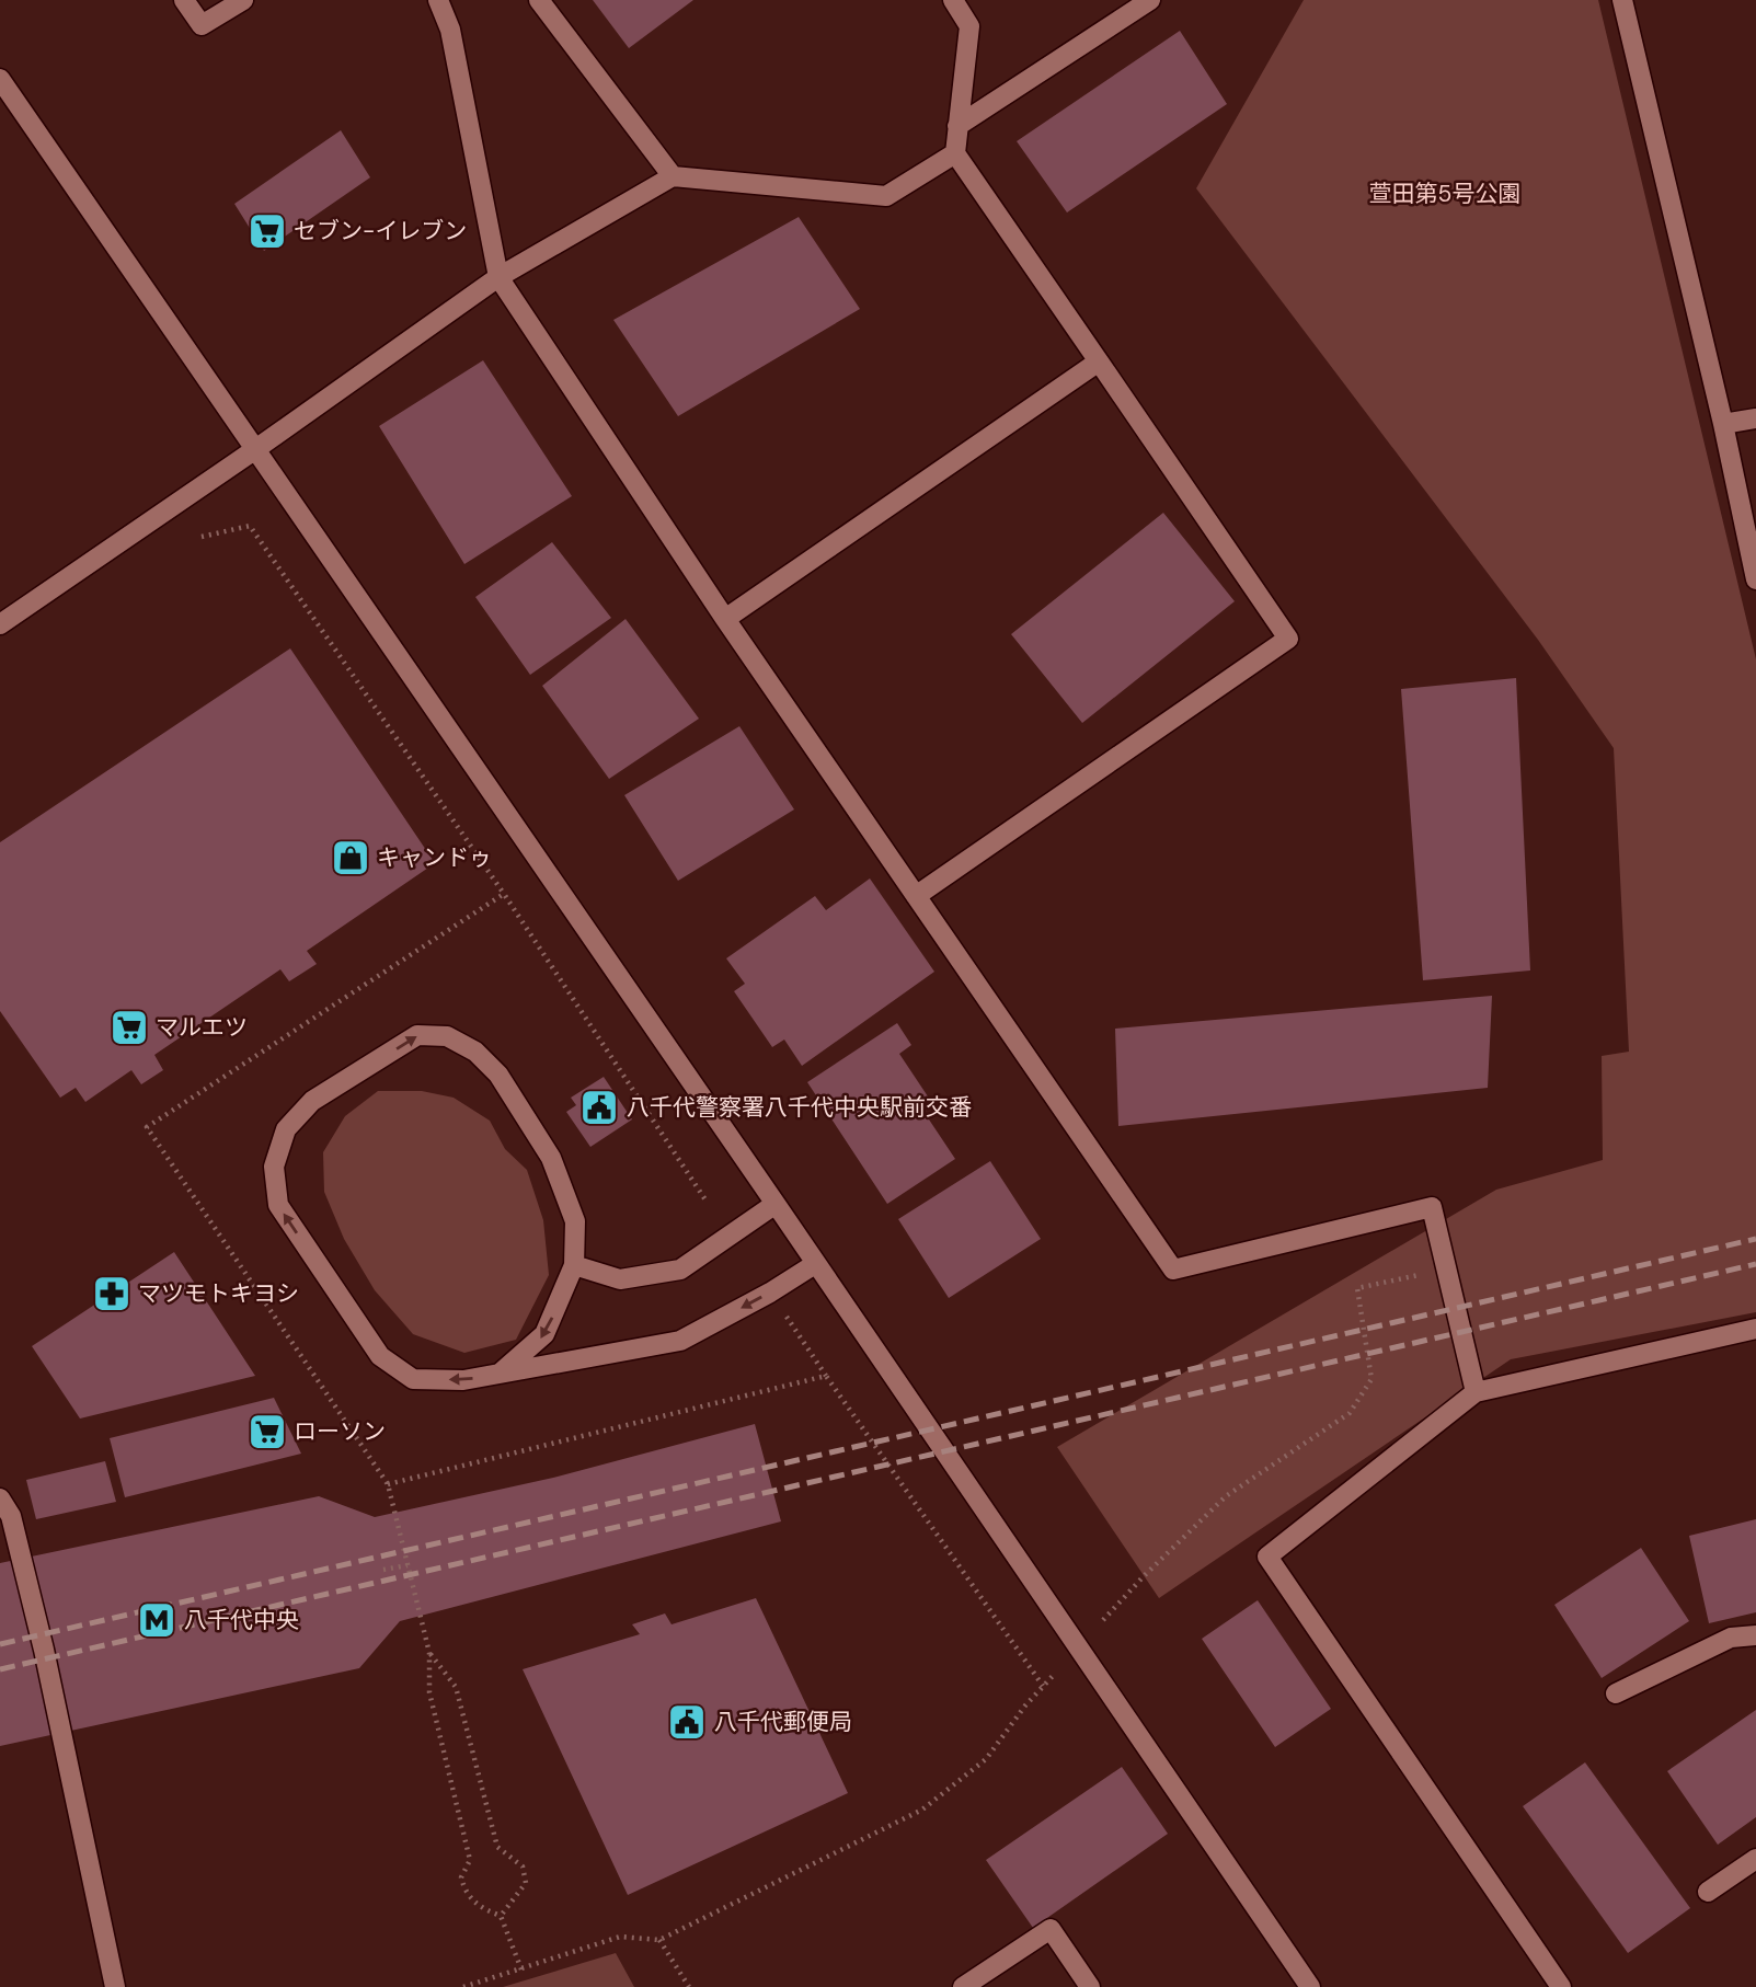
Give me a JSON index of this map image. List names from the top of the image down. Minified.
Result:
{"parks":["萱田第5号公園"],"places":{"supermarket":["セブン-イレブン","マルエツ","ローソン"],"shop":["キャンドゥ"],"public building":["八千代警察署八千代中央駅前交番","八千代郵便局"],"pharmacy":["マツモトキヨシ"],"metro station":["八千代中央"]}}
